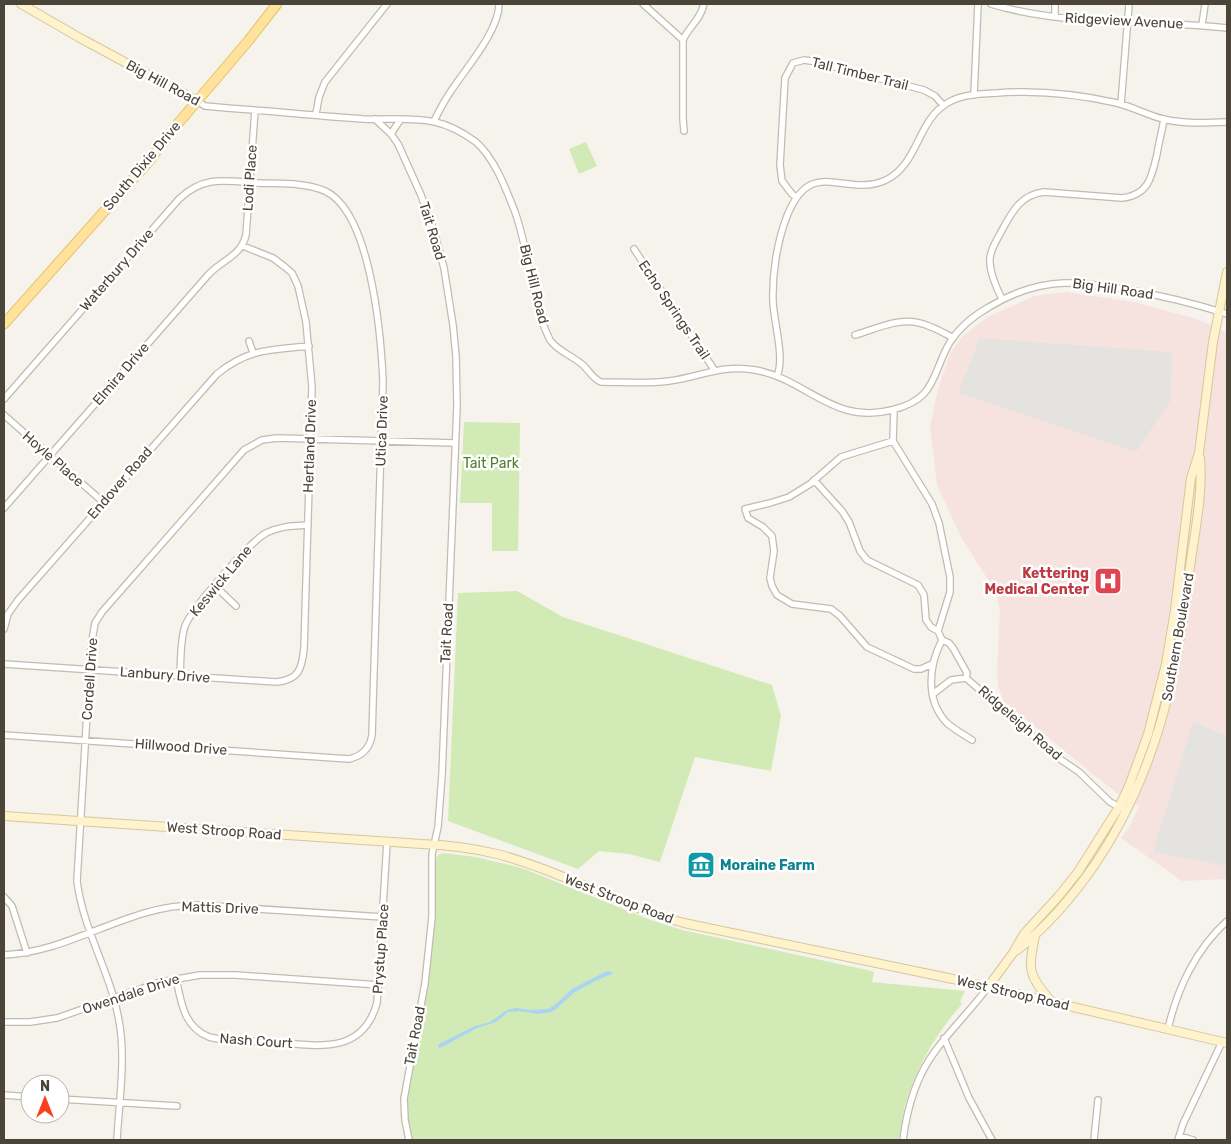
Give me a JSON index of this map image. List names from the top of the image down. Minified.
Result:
{"streets":{"main road":["South Dixie Drive"],"street":["Ridgeview Avenue","Tall Timber Trail","Big Hill Road","Lodi Place","Tait Road","Waterbury Drive","Echo Springs Trail","Elmira Drive","Utica Drive","Hertland Drive","Hoyle Place","Endover Road","Keswick Lane","Southern Boulevard","Lanbury Drive","Cordell Drive","Ridgeleigh Road","Hillwood Drive","West Stroop Road","Mattis Drive","Prystup Place","Owendale Drive","Nash Court"]},"crossings":[["Big Hill Road","South Dixie Drive"],["Big Hill Road","Lodi Place"],["Big Hill Road","Tait Road"],["Big Hill Road","Echo Springs Trail"],["Big Hill Road","Southern Boulevard"],["Lodi Place","Waterbury Drive"],["Lodi Place","Elmira Drive"],["Lodi Place","Utica Drive"],["Lodi Place","Hertland Drive"],["Tait Road","Cordell Drive"],["Tait Road","West Stroop Road"],["Waterbury Drive","Utica Drive"],["Elmira Drive","Hertland Drive"],["Elmira Drive","Hoyle Place"],["Utica Drive","Cordell Drive"],["Utica Drive","Hillwood Drive"],["Hertland Drive","Endover Road"],["Hertland Drive","Keswick Lane"],["Hertland Drive","Lanbury Drive"],["Hertland Drive","Cordell Drive"],["Hoyle Place","Endover Road"],["Keswick Lane","Lanbury Drive"],["Southern Boulevard","Ridgeleigh Road"],["Southern Boulevard","West Stroop Road"],["Lanbury Drive","Cordell Drive"],["Cordell Drive","Hillwood Drive"],["Cordell Drive","West Stroop Road"],["Cordell Drive","Mattis Drive"],["Cordell Drive","Owendale Drive"],["West Stroop Road","Prystup Place"],["Mattis Drive","Prystup Place"],["Prystup Place","Owendale Drive"],["Prystup Place","Nash Court"],["Owendale Drive","Nash Court"]],"parks":["Tait Park"],"places":{"hospital":["Kettering Medical Center"],"museum":["Moraine Farm"]},"north":"top"}
